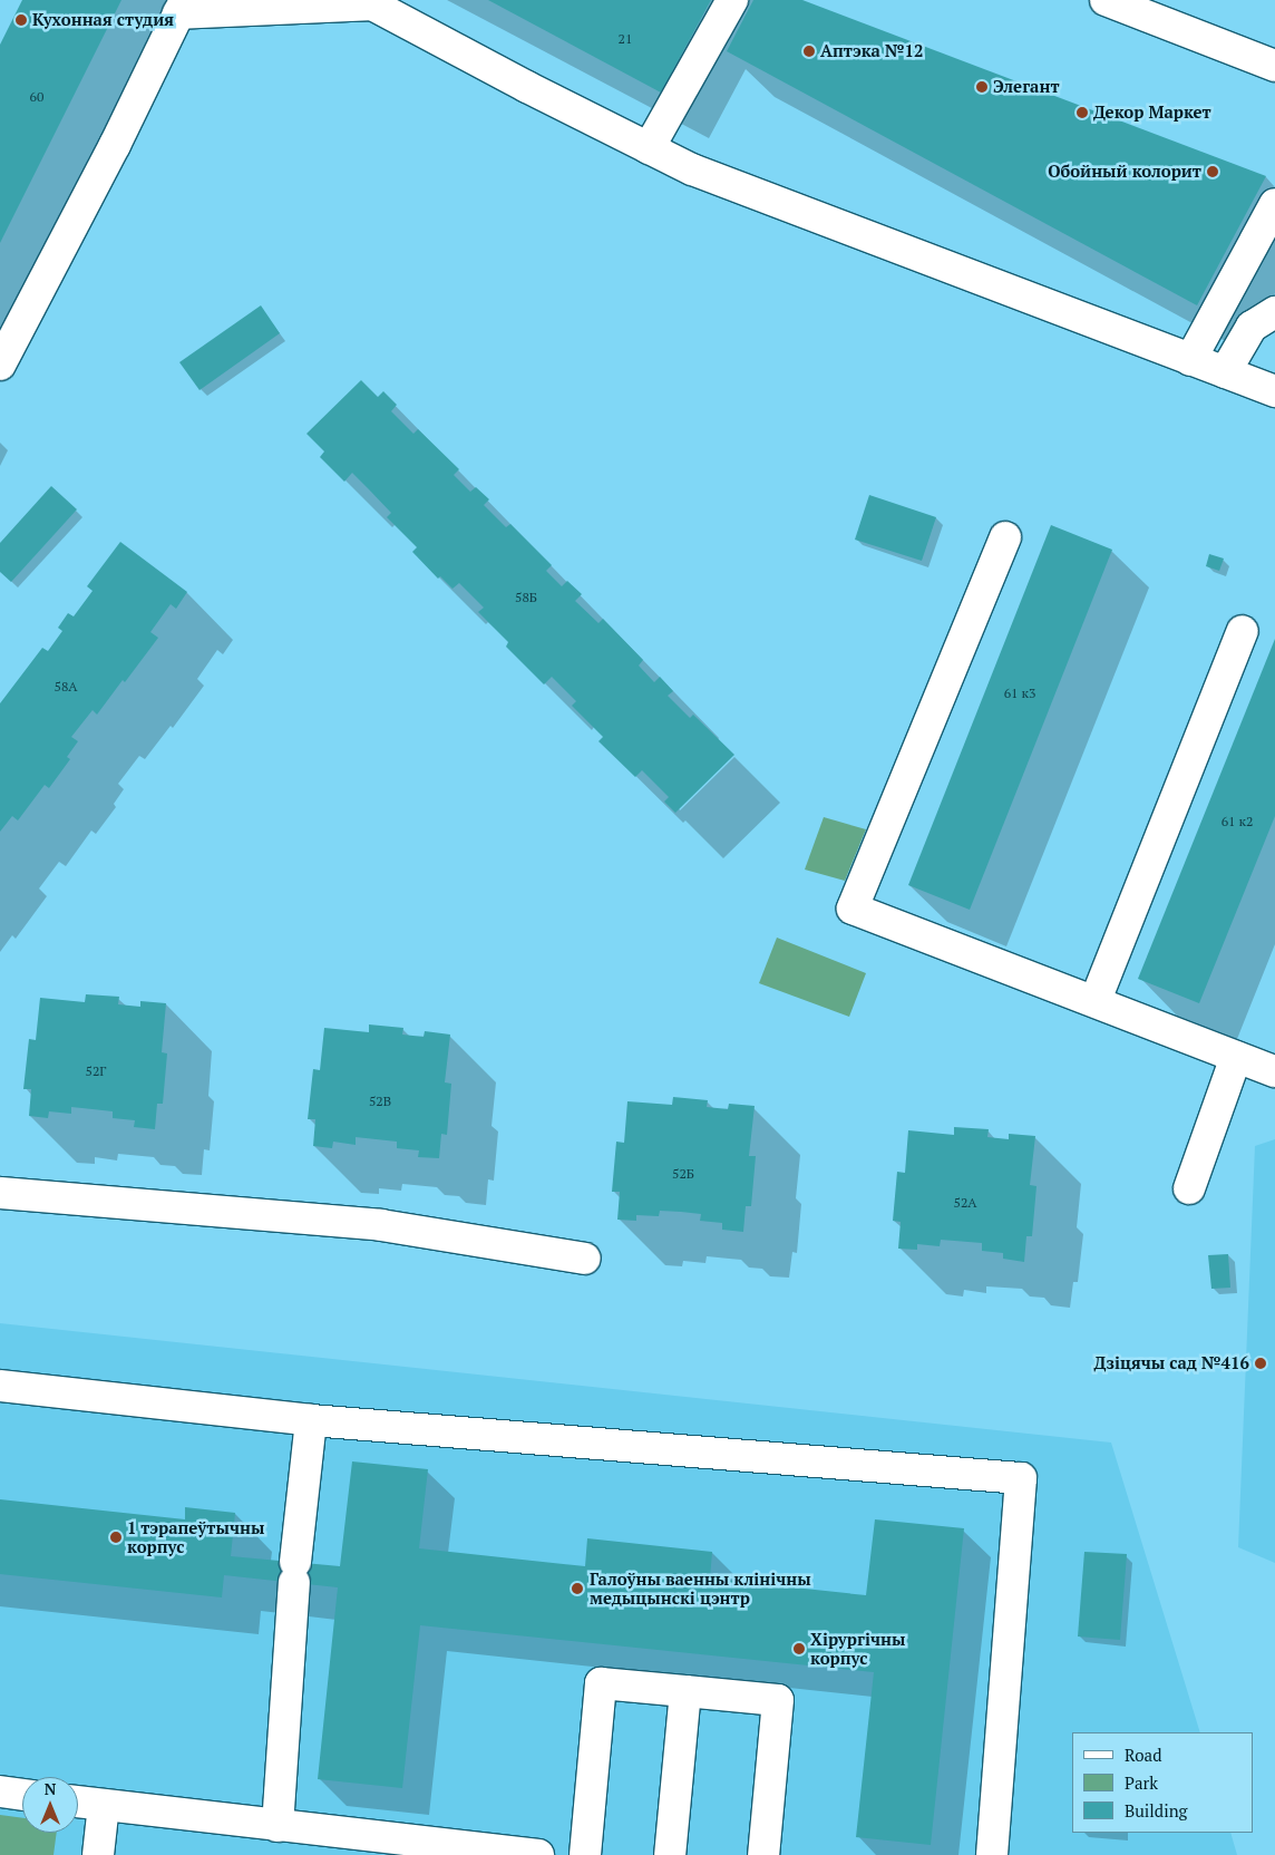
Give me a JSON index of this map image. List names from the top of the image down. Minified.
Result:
{"places":["Кухонная студия","Аптэка №12","Элегант","Декор Маркет","Обойный колорит","Дзіцячы сад №416","1 тэрапеўтычны корпус","Галоўны ваенны клінічны медыцынскі цэнтр","Хірургічны корпус"],"house_numbers":["21","60","58Б","58А","61 к3","61 к2","52Г","52В","52Б","52А"],"legend":["Road","Park","Building"],"north":"top"}
